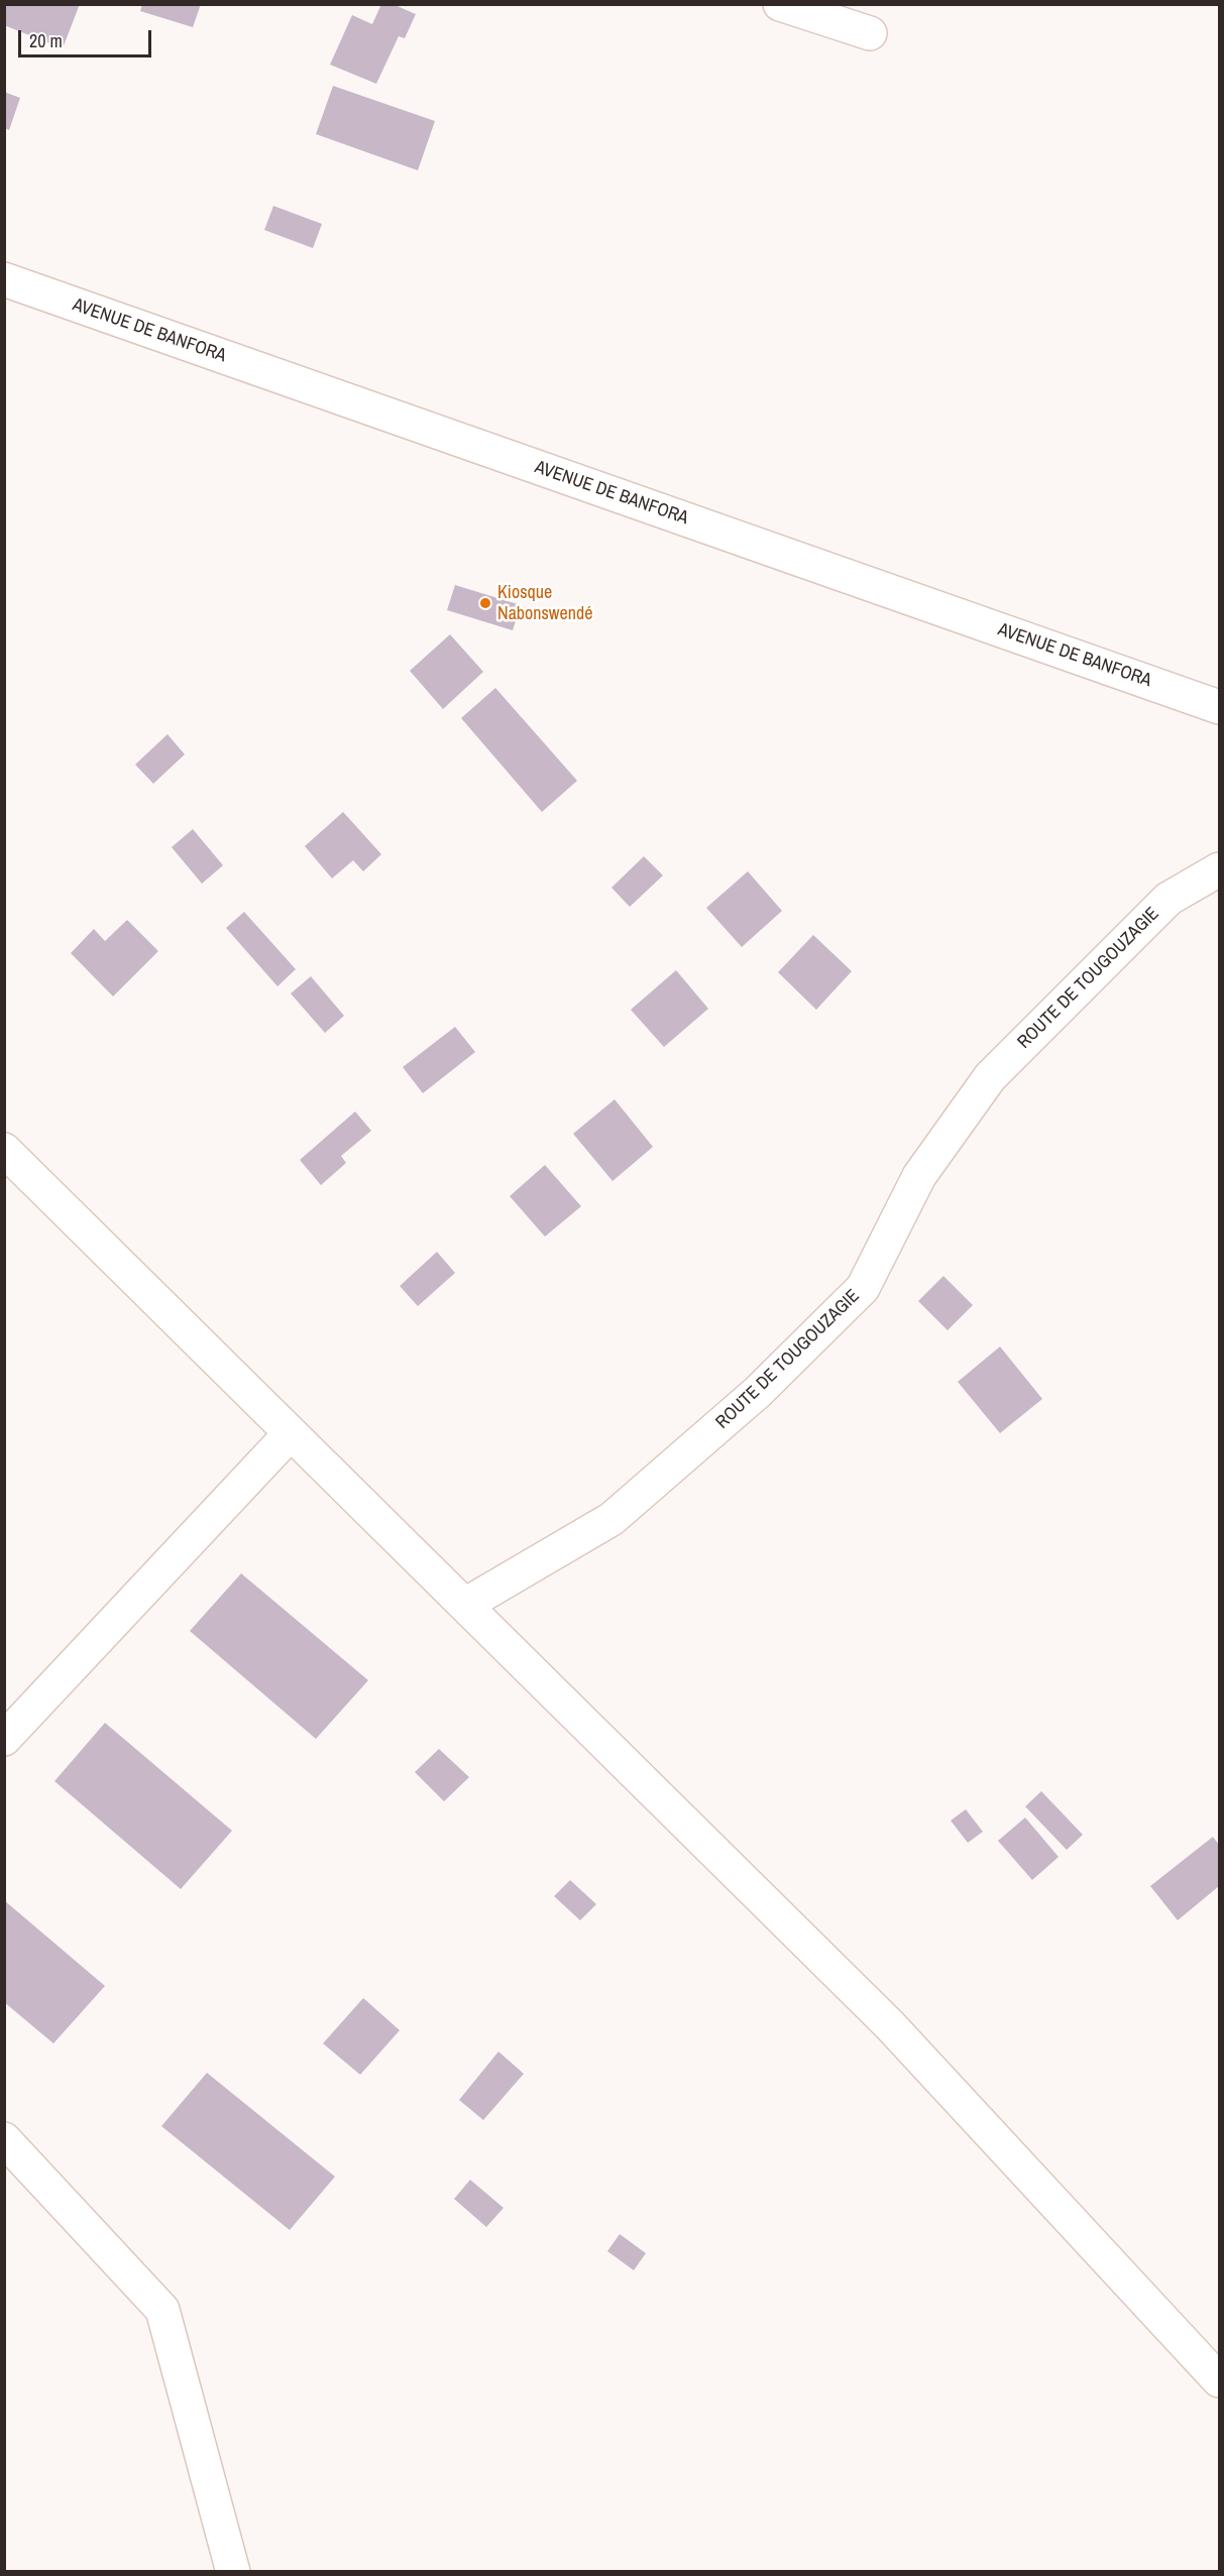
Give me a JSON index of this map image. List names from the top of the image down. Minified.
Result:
{"streets":{"street":["AVENUE DE BANFORA","ROUTE DE TOUGOUZAGIE"]},"places":["Kiosque Nabonswendé"],"scale_bar":"20 m"}
